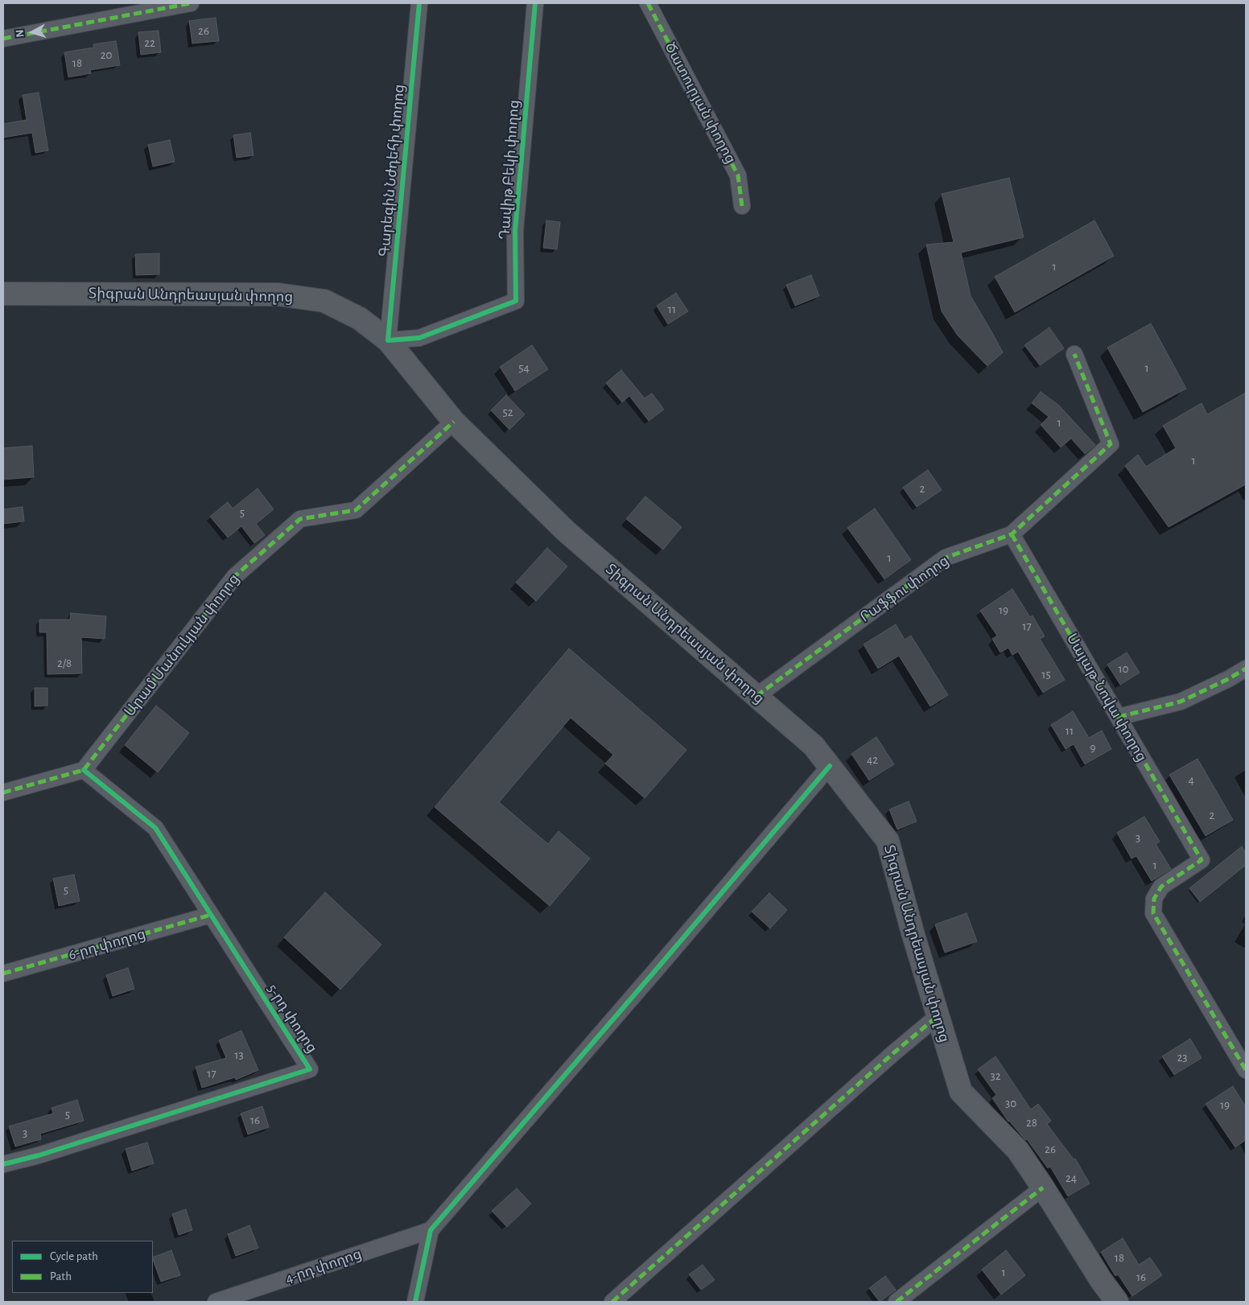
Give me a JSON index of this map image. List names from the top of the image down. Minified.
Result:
{"streets":{"main road":["Տիգրան Անդրեասյան փողոց"],"street":["Ծատուրյան փողոց","Դավիթ Բեկի փողոց","Գարեգին Նժդեհի փողոց","Րաֆֆու փողոց","Արամ Մանուկյան փողոց","Սայաթ-Նովա փողոց","6-րդ փողոց","5-րդ փողոց","4-րդ փողոց"]},"crossings":[["Դավիթ Բեկի փողոց","Գարեգին Նժդեհի փողոց"],["Դավիթ Բեկի փողոց","Տիգրան Անդրեասյան փողոց"],["Գարեգին Նժդեհի փողոց","Տիգրան Անդրեասյան փողոց"],["Տիգրան Անդրեասյան փողոց","Րաֆֆու փողոց"],["Տիգրան Անդրեասյան փողոց","Արամ Մանուկյան փողոց"],["Րաֆֆու փողոց","Սայաթ-Նովա փողոց"],["Արամ Մանուկյան փողոց","5-րդ փողոց"],["6-րդ փողոց","5-րդ փողոց"]],"house_numbers":["26","22","20","18","1","11","54","1","52","1","1","2","5","1","19","17","2/8","10","15","11","9","42","4","2","3","1","5","13","23","17","32","30","19","5","16","28","3","26","24","18","1","16"],"legend":["Cycle path","Path"],"north":"left"}
